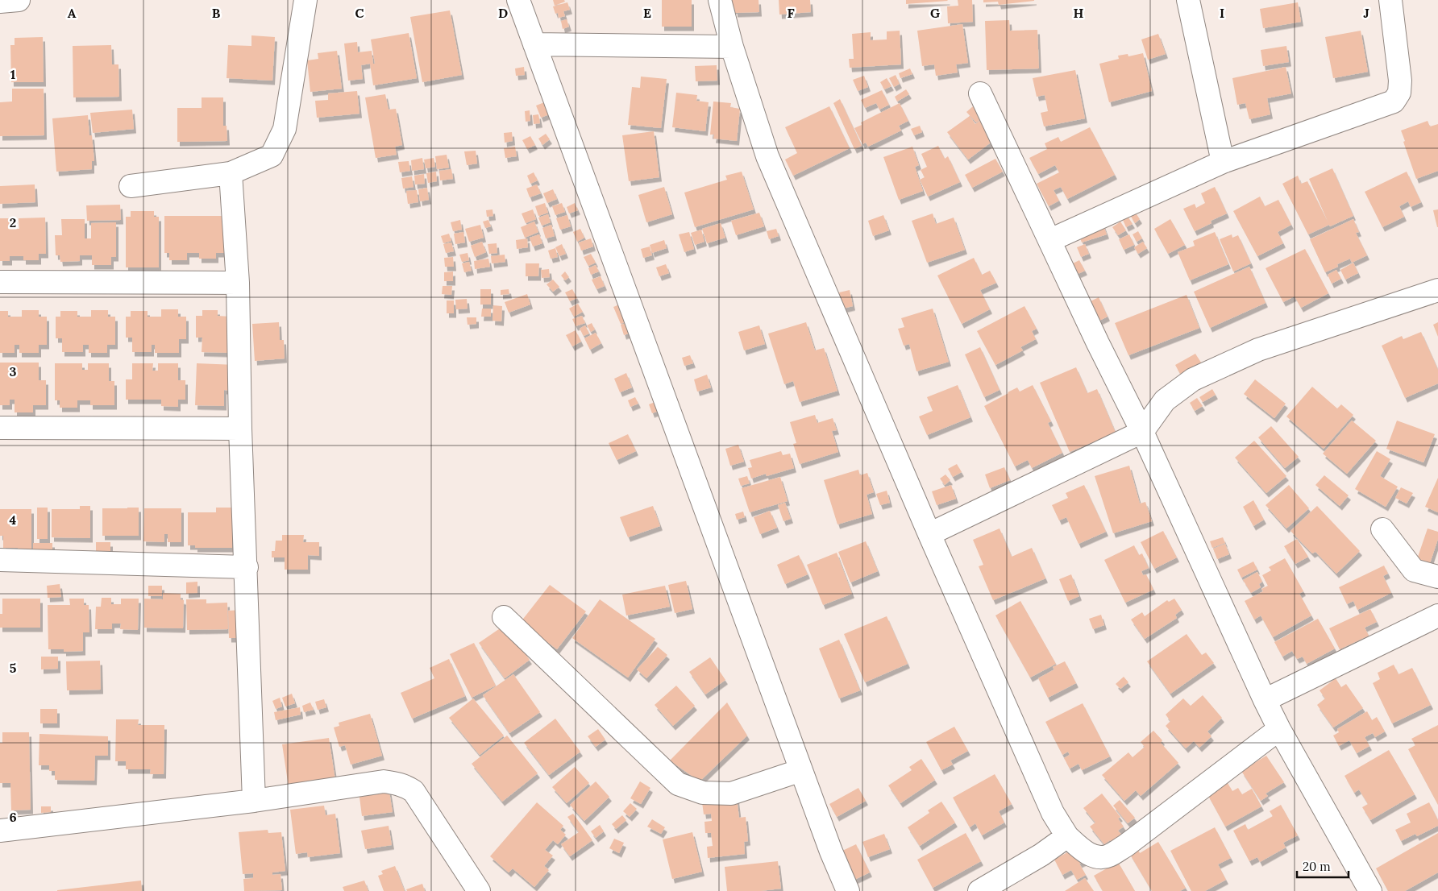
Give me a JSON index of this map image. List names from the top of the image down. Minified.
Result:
{"scale_bar":"20 m","grid":{"columns":["A","B","C","D","E","F","G","H","I","J"],"rows":["1","2","3","4","5","6"]}}
